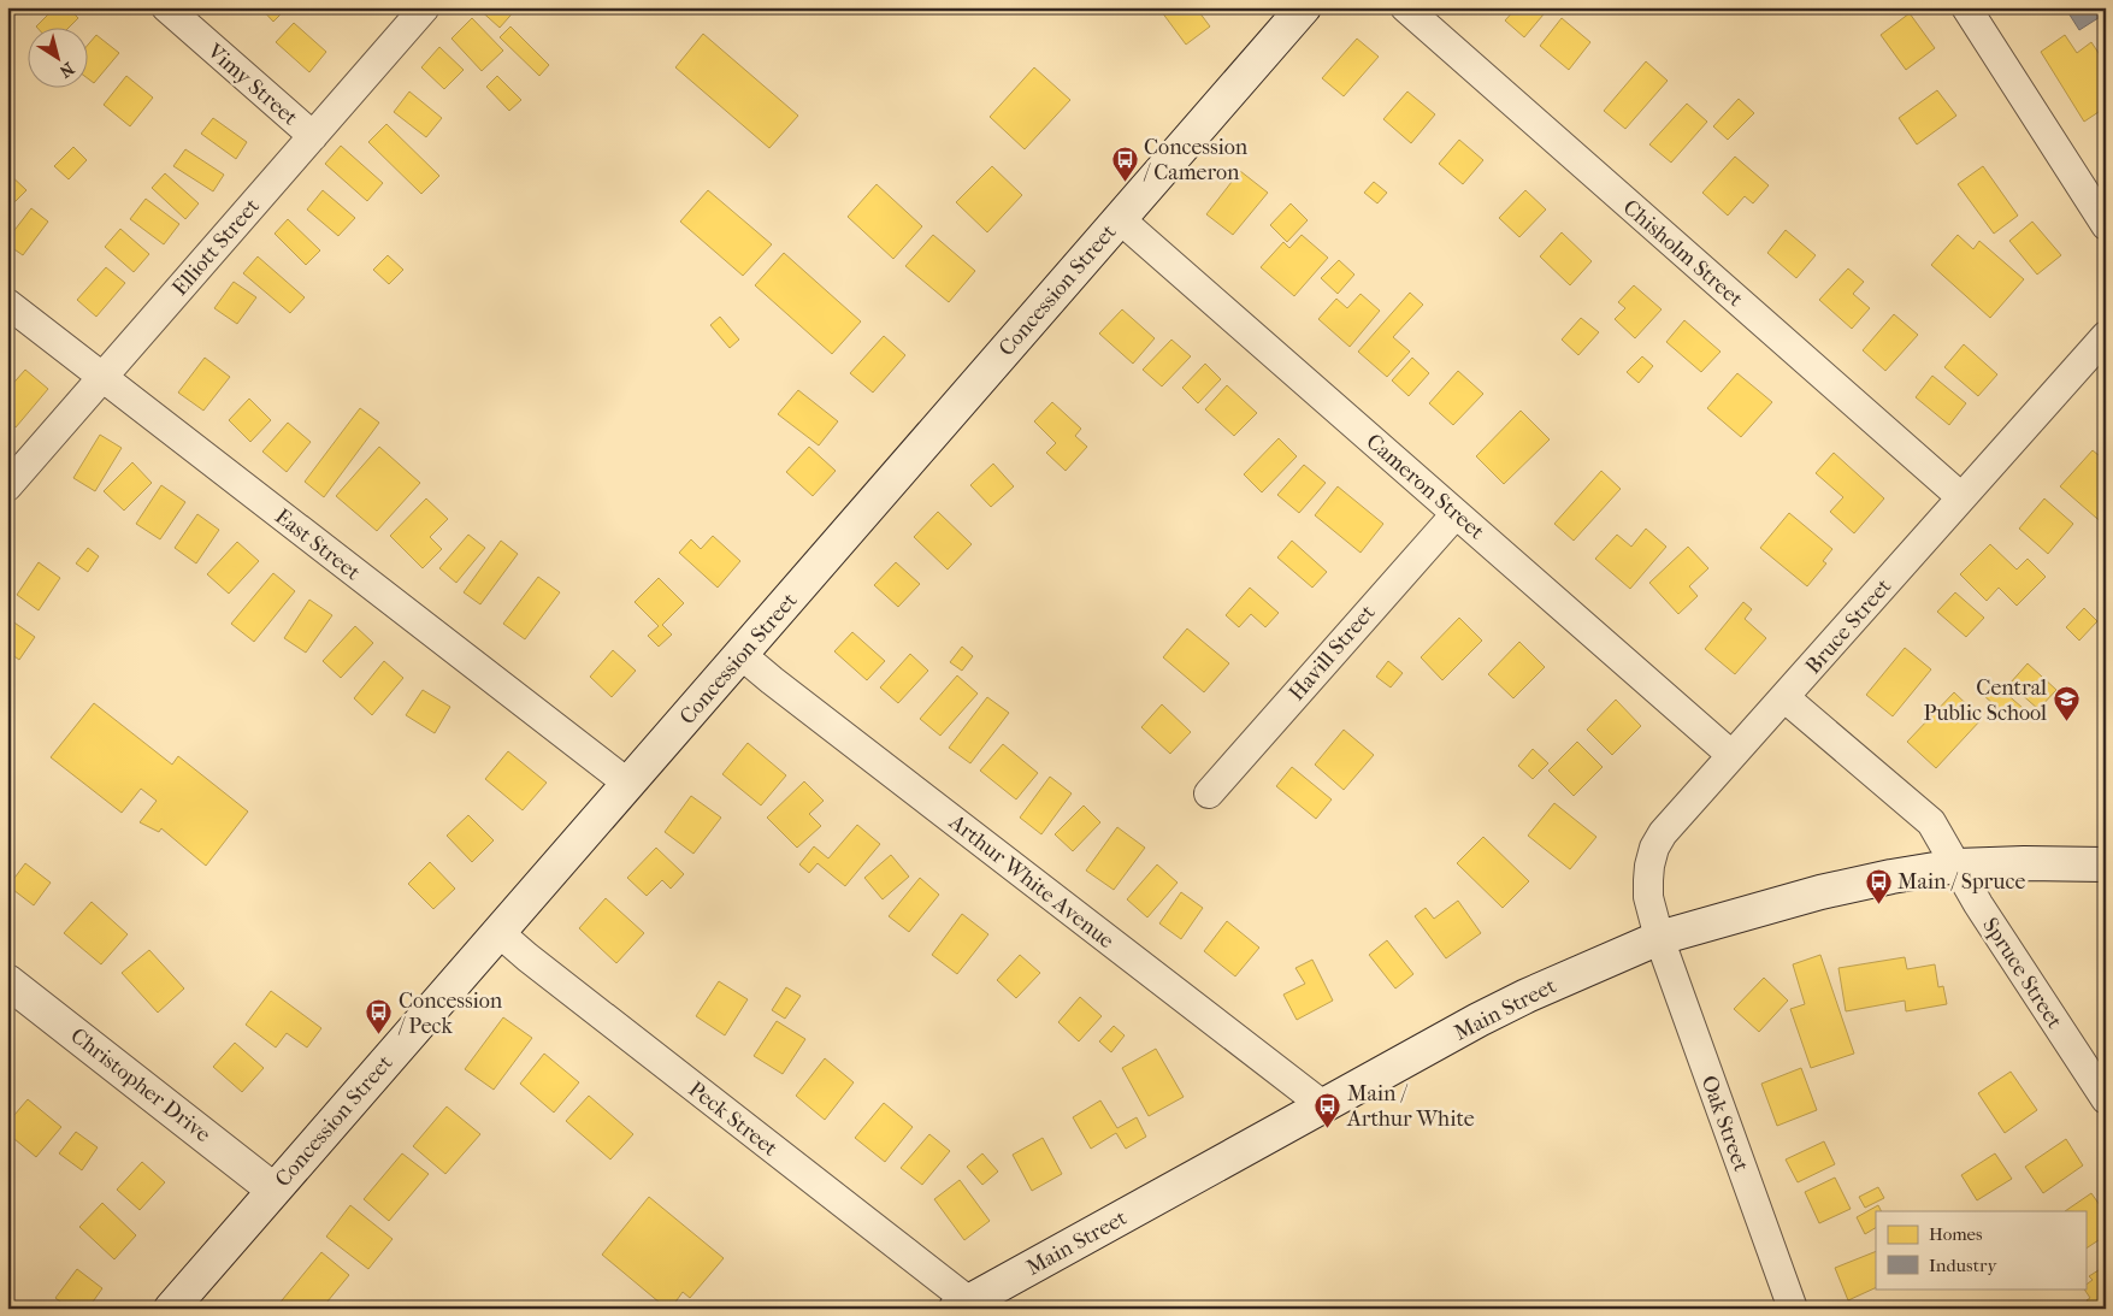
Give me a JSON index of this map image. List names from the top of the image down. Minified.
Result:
{"streets":{"main road":["Concession Street","Main Street","Christopher Drive"],"street":["Vimy Street","Elliott Street","Chisholm Street","Cameron Street","East Street","Bruce Street","Havill Street","Arthur White Avenue","Spruce Street","Peck Street","Oak Street"]},"crossings":[["Vimy Street","Elliott Street"],["Elliott Street","East Street"],["Chisholm Street","Bruce Street"],["Concession Street","Cameron Street"],["Concession Street","East Street"],["Concession Street","Arthur White Avenue"],["Concession Street","Christopher Drive"],["Concession Street","Peck Street"],["Cameron Street","Bruce Street"],["Cameron Street","Havill Street"],["Bruce Street","Spruce Street"],["Bruce Street","Main Street"],["Bruce Street","Oak Street"],["Arthur White Avenue","Main Street"],["Spruce Street","Main Street"],["Main Street","Peck Street"],["Main Street","Oak Street"]],"places":{"bus stop":["Concession / Cameron","Main / Spruce","Concession / Peck","Main / Arthur White"],"school or university":["Central Public School"]},"legend":["Homes","Industry"],"north":"bottom right"}
